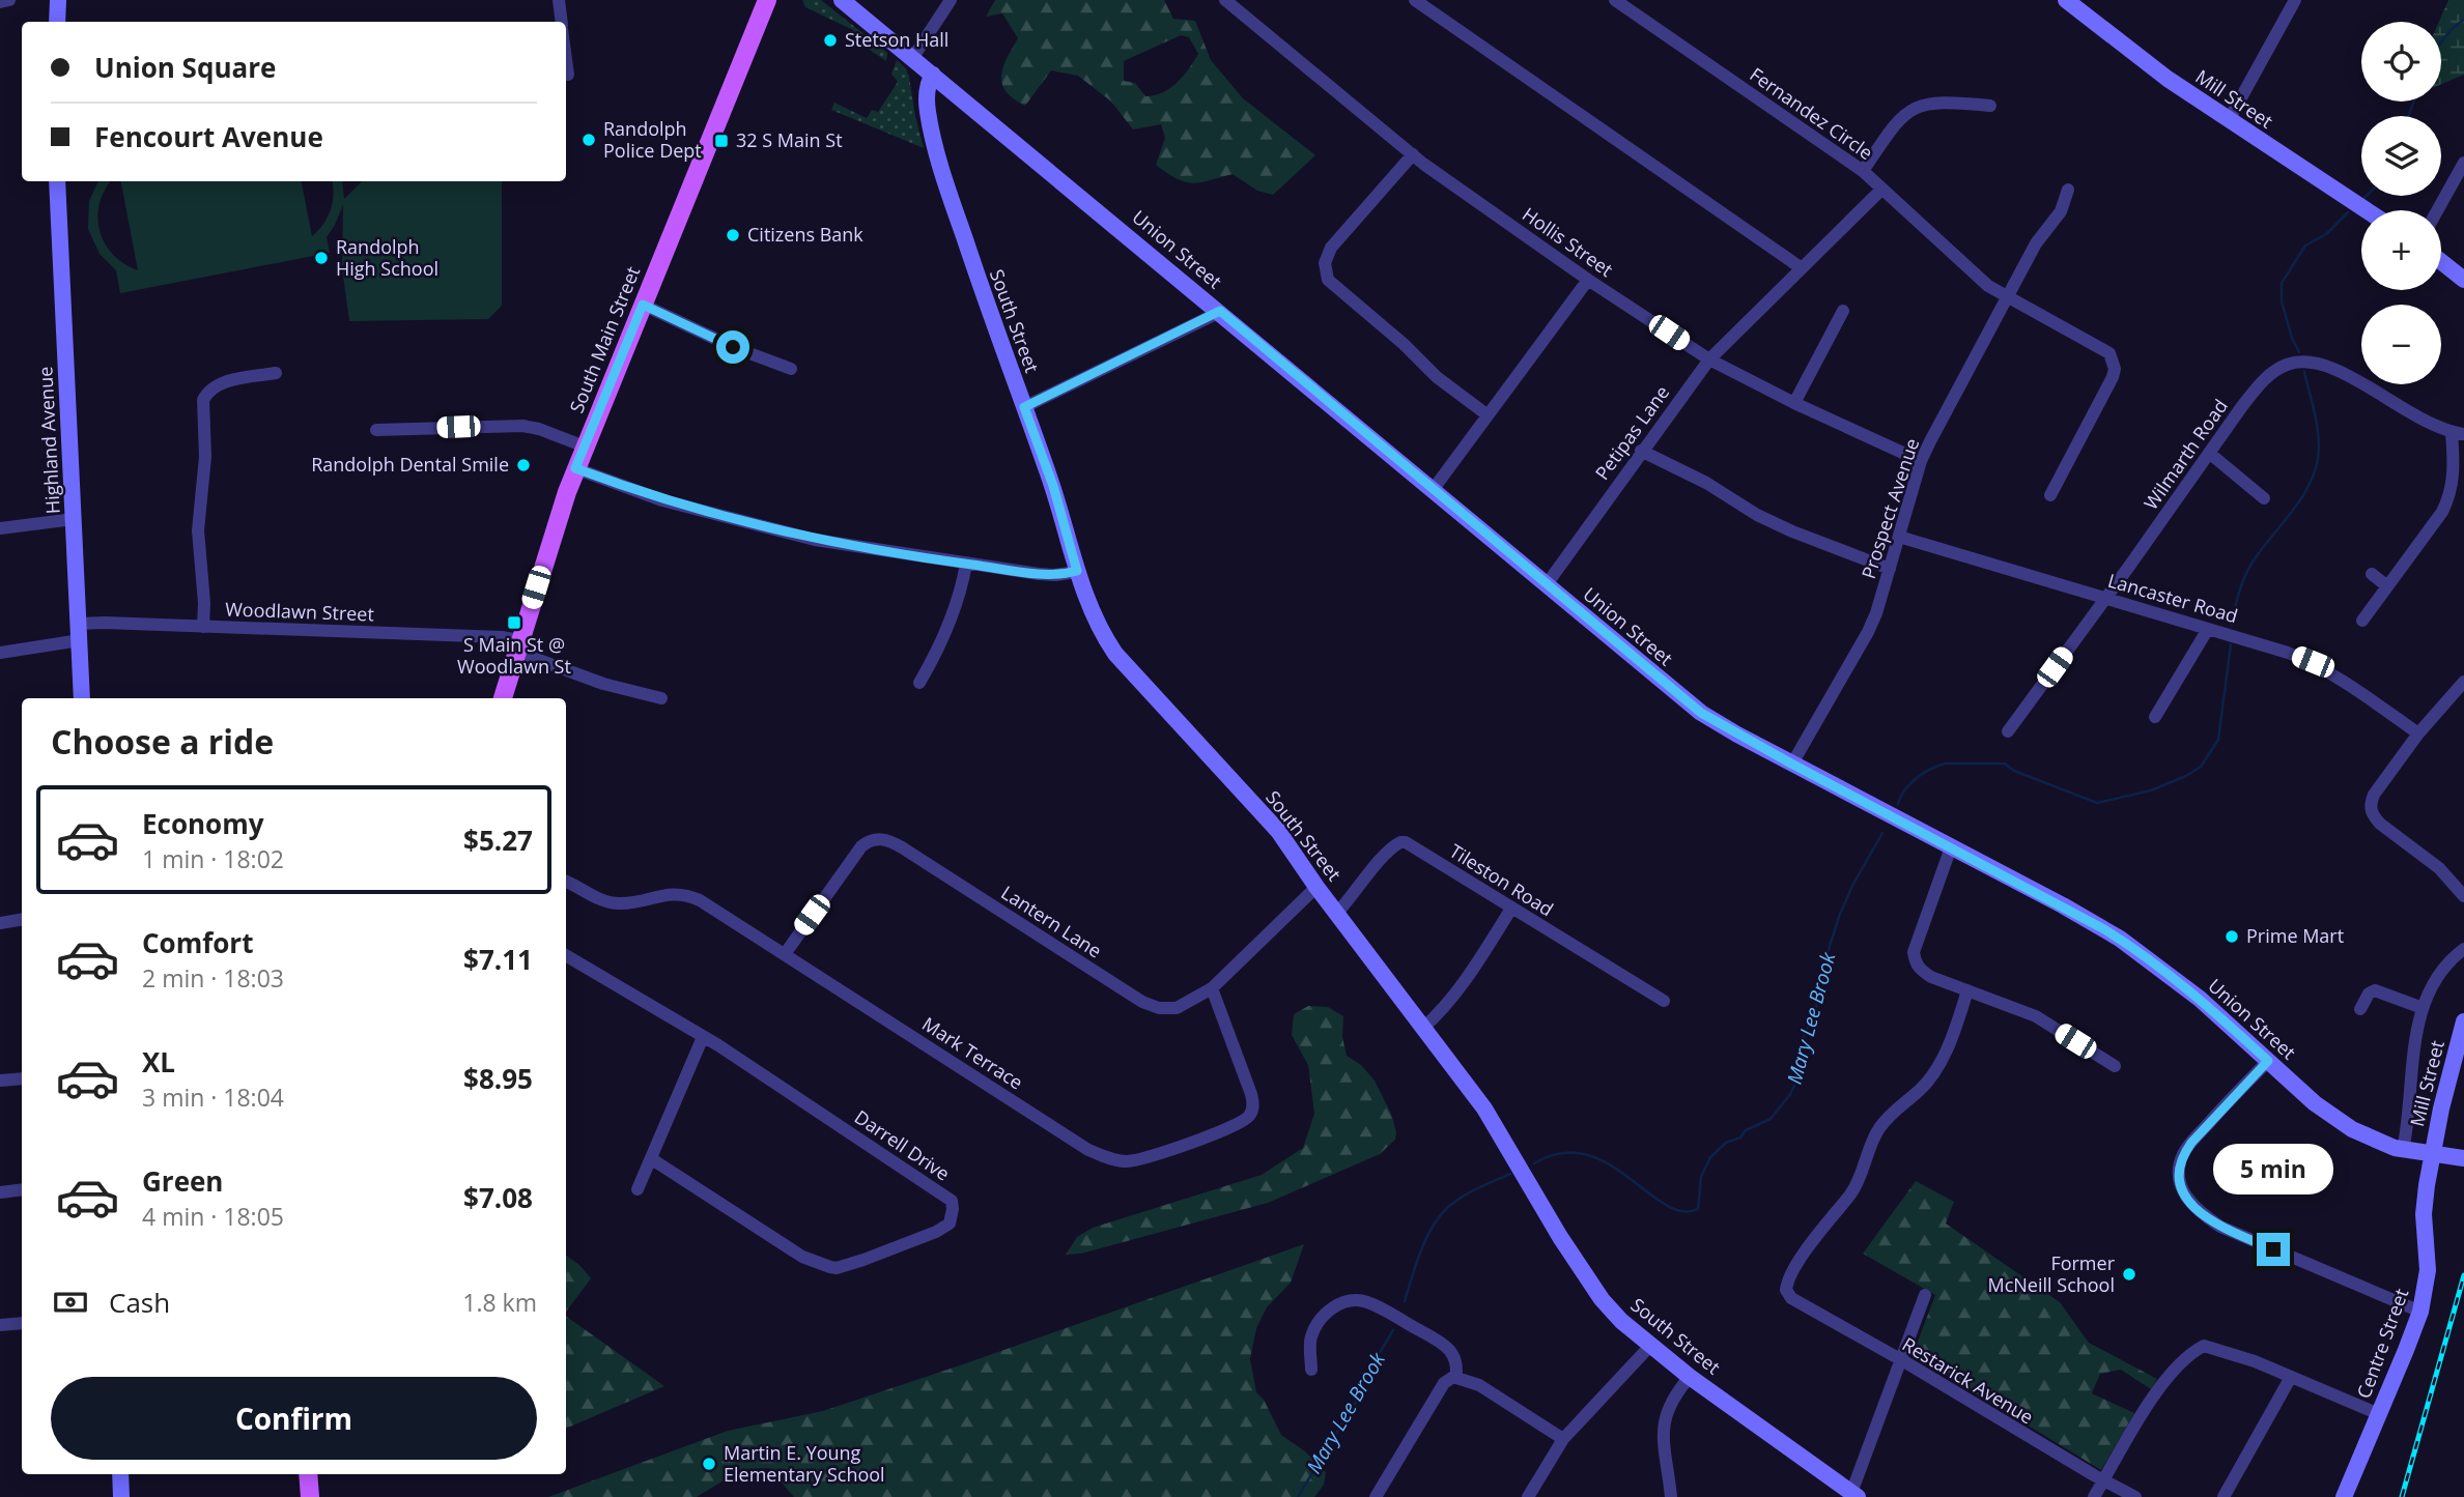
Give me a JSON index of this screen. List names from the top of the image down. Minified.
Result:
{"streets":{"main road":["Mill Street","Union Street","South Street","South Main Street","Highland Avenue","Centre Street"],"street":["Fernandez Circle","Hollis Street","Petipas Lane","Wilmarth Road","Prospect Avenue","Lancaster Road","Woodlawn Street","Tileston Road","Lantern Lane","Mark Terrace","Darrell Drive","Restarick Avenue"]},"crossings":[["Mill Street","Union Street"],["Mill Street","Centre Street"],["Fernandez Circle","Petipas Lane"],["Fernandez Circle","Prospect Avenue"],["Hollis Street","Petipas Lane"],["Hollis Street","Prospect Avenue"],["Union Street","South Street"],["Union Street","Petipas Lane"],["Union Street","Prospect Avenue"],["Union Street","Centre Street"],["South Street","Tileston Road"],["South Street","Lantern Lane"],["South Main Street","Woodlawn Street"],["Highland Avenue","Woodlawn Street"],["Wilmarth Road","Lancaster Road"],["Prospect Avenue","Lancaster Road"],["Lantern Lane","Mark Terrace"]],"water":["Mary Lee Brook"],"places":{"other":["Stetson Hall","Randolph Police Dept","Citizens Bank","Randolph High School","Randolph Dental Smile","Prime Mart","Former McNeill School","Martin E. Young Elementary School"],"transit":["32 S Main St","S Main St @ Woodlawn St"]},"page":{"map_buttons":["+","−"],"banner":["Union Square","Fencourt Avenue"],"heading":"Choose a ride","list":[{"name":"Economy","note":"1 min · 18:02","value":"$5.27"},{"name":"Comfort","note":"2 min · 18:03","value":"$7.11"},{"name":"XL","note":"3 min · 18:04","value":"$8.95"},{"name":"Green","note":"4 min · 18:05","value":"$7.08"}],"bubble":"5 min","pay":["Cash","1.8 km"],"buttons":"Confirm"}}
